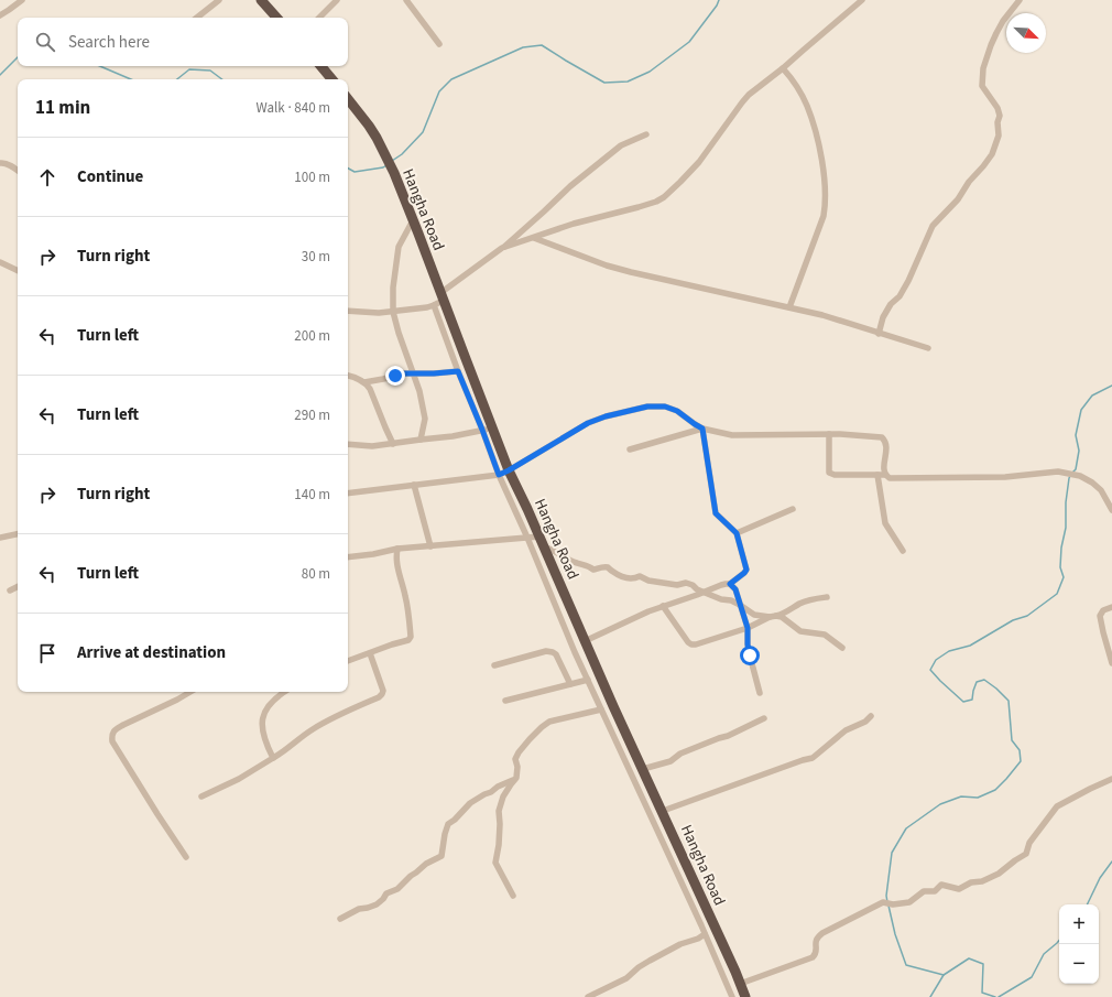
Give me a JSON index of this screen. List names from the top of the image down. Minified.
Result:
{"streets":{"highway":["Hangha Road"]},"north":"bottom right","page":{"search":"Search here","heading":["11 min","Walk · 840 m"],"list":[["Continue","100 m"],["Turn right","30 m"],["Turn left","200 m"],["Turn left","290 m"],["Turn right","140 m"],["Turn left","80 m"],"Arrive at destination"],"map_buttons":["+","−"]}}
